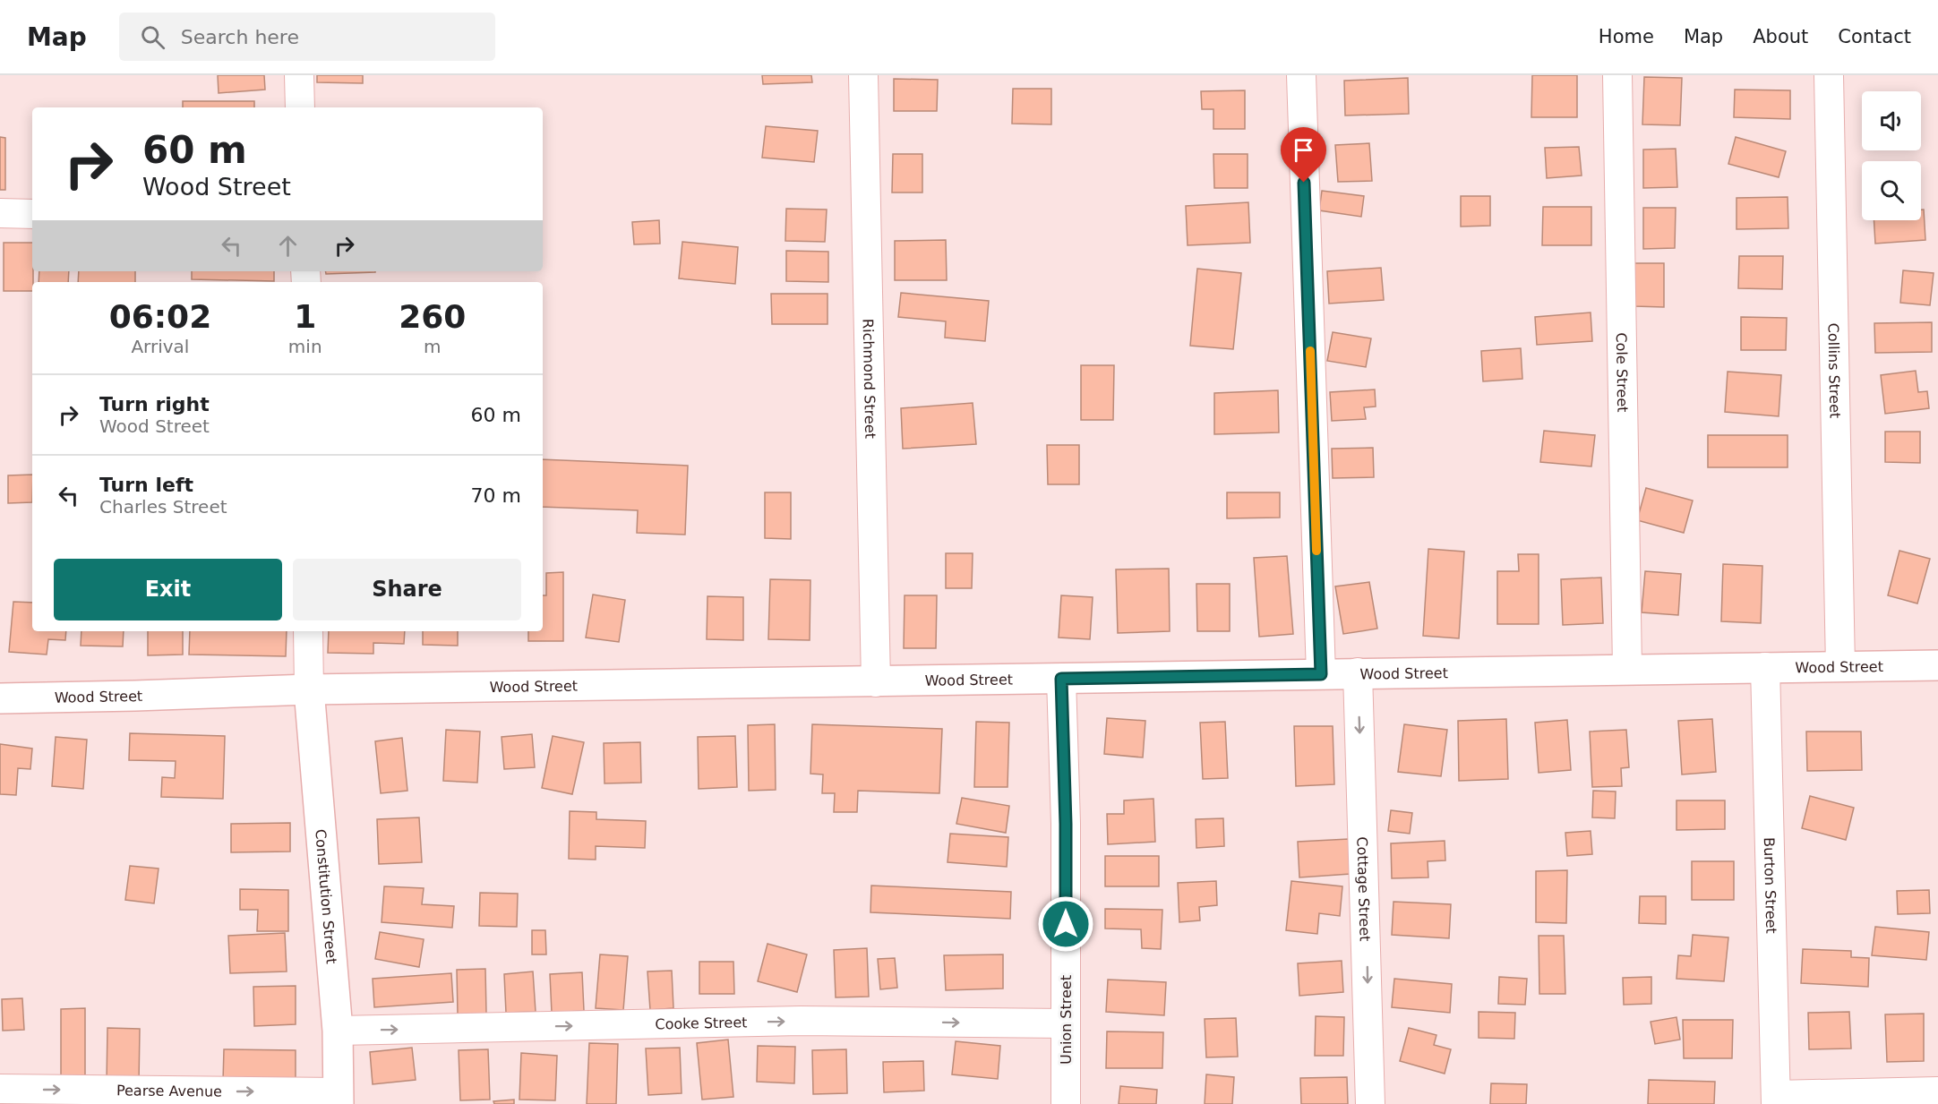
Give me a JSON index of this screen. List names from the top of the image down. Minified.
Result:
{"streets":{"main road":["Wood Street","Constitution Street"],"street":["Cole Street","Collins Street","Richmond Street","Burton Street","Cottage Street","Union Street","Cooke Street","Pearse Avenue"]},"crossings":[["Cole Street","Wood Street"],["Collins Street","Wood Street"],["Richmond Street","Wood Street"],["Wood Street","Burton Street"],["Wood Street","Cottage Street"],["Wood Street","Constitution Street"],["Wood Street","Union Street"],["Constitution Street","Cooke Street"],["Constitution Street","Pearse Avenue"],["Union Street","Cooke Street"]],"one_way":["Cottage Street","Cooke Street","Pearse Avenue"],"page":{"header":"Map","search":"Search here","nav":["Home","Map","About","Contact"],"turn":["60 m","Wood Street"],"eta":["06:02","Arrival","1","min","260","m"],"list":[{"name":"Turn right","note":"Wood Street","value":"60 m"},{"name":"Turn left","note":"Charles Street","value":"70 m"}],"buttons":["Exit","Share"]}}
